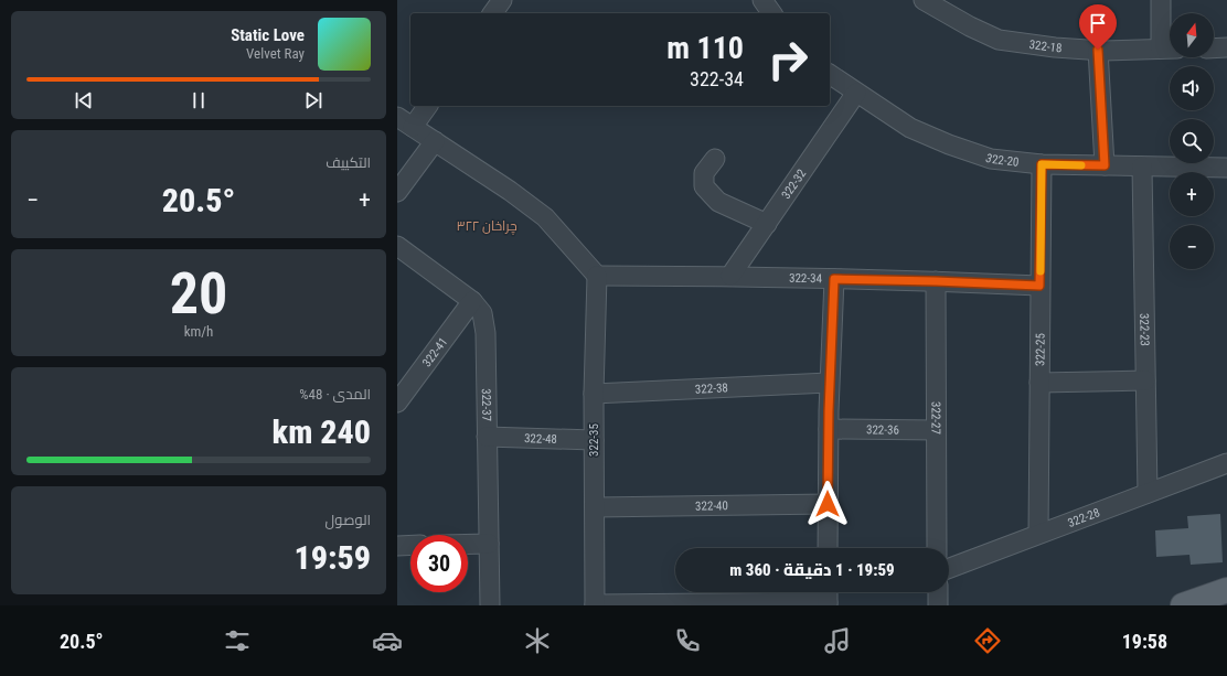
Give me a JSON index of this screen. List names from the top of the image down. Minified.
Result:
{"streets":{"street":["322-18","322-20","322-32","322-34","322-23","322-25","322-41","322-38","322-37","322-27","322-36","322-48","322-35","322-40","322-28"]},"crossings":[["322-20","322-32"],["322-20","322-23"],["322-20","322-25"],["322-32","322-34"],["322-34","322-25"],["322-34","322-27"],["322-34","322-35"],["322-23","322-28"],["322-25","322-28"],["322-41","322-37"],["322-38","322-35"],["322-37","322-48"],["322-27","322-36"],["322-48","322-35"],["322-35","322-40"]],"districts":["چراخان ٣٢٢"],"north":"top","page":{"map_buttons":["+","−"],"turn":["110 m","322-34"],"song":["Static Love","Velvet Ray"],"tile":["التكييف",["20","km/h"],["المدى · 48%","240 km"],["الوصول","19:59"]],"heat":["−","20.5°","+"],"limit":"30","trip":"19:59 · 1 دقيقة · 360 m","tabs":["19:58","20.5°"]}}
